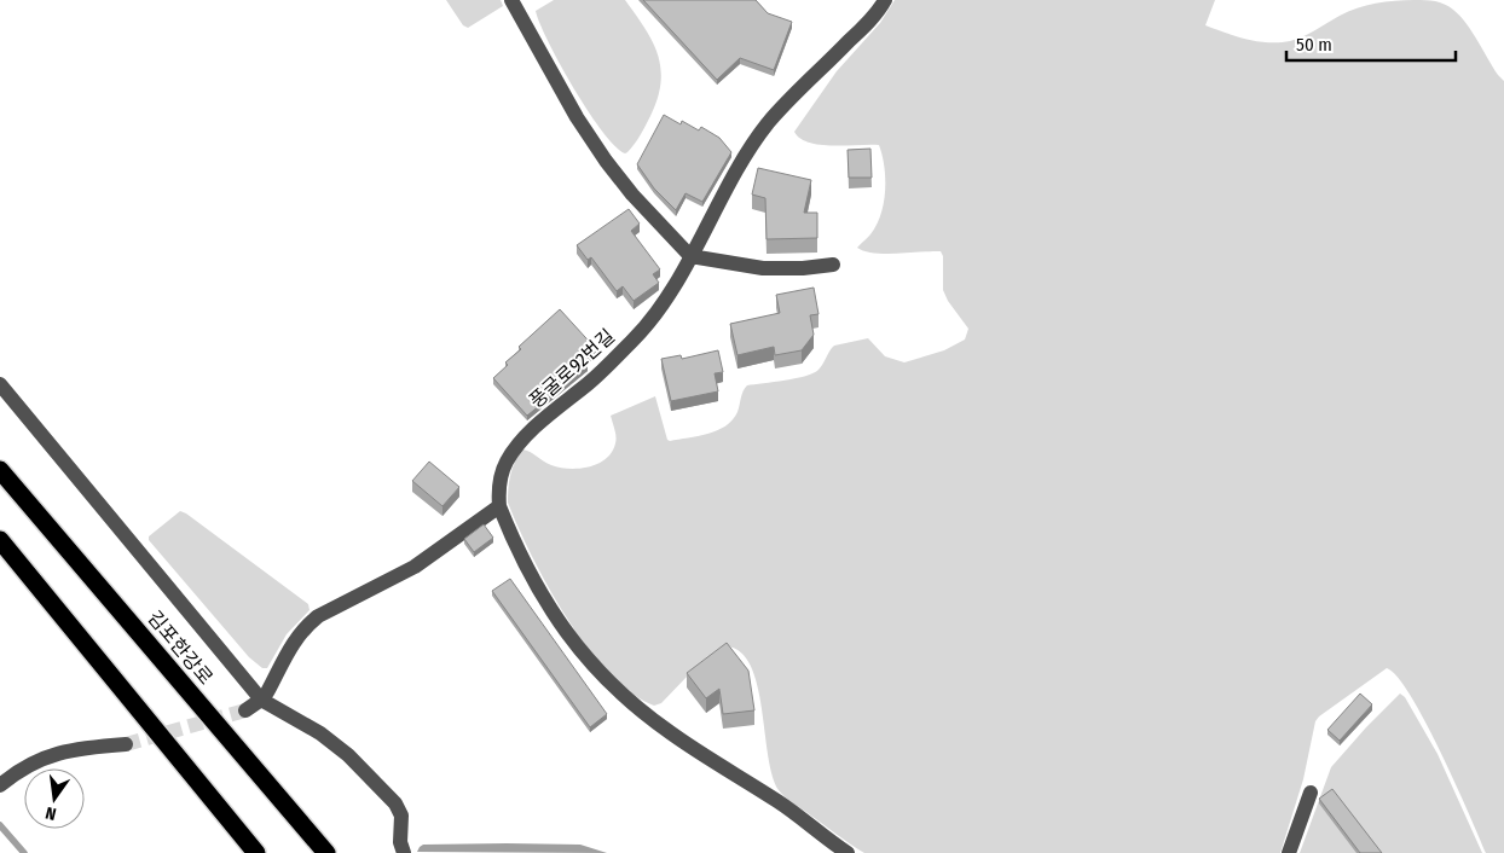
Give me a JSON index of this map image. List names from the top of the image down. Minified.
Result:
{"streets":{"highway":["김포한강로"],"lane":["풍굴로92번길"]},"scale_bar":"50 m","north":"bottom"}
